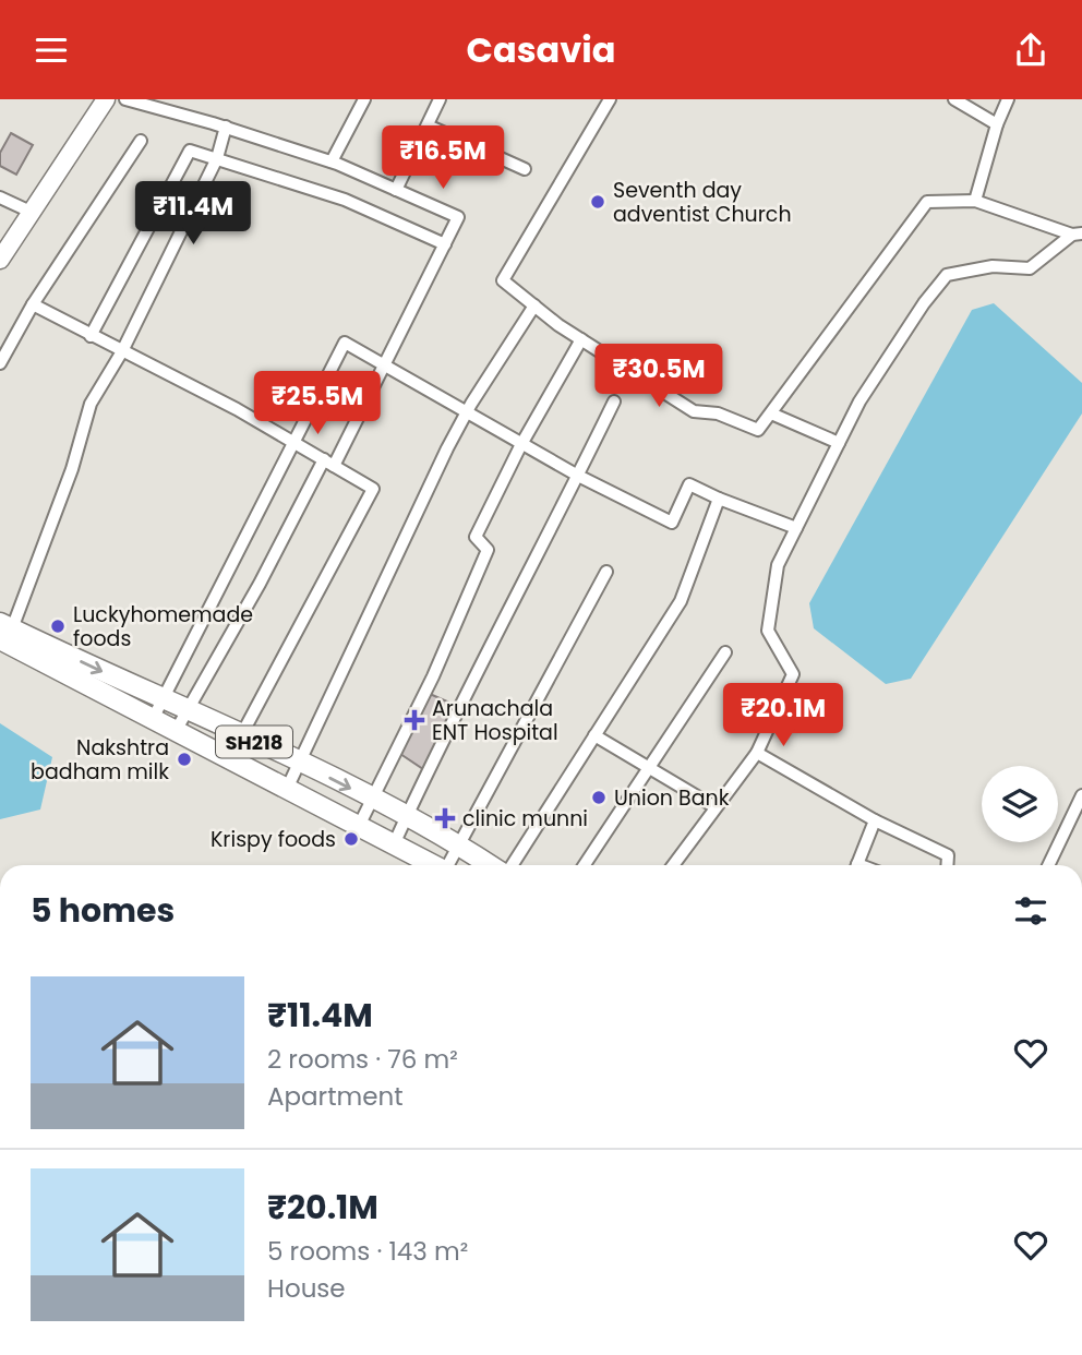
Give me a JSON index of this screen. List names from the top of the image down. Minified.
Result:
{"streets":{"main road":["SH218"]},"places":{"other":["Seventh day adventist Church","Luckyhomemade foods","Nakshtra badham milk","Union Bank","Krispy foods"],"health":["Arunachala ENT Hospital","clinic munni"]},"page":{"header":"Casavia","price":["₹16.5M","₹11.4M","₹30.5M","₹25.5M","₹20.1M"],"heading":"5 homes","list":[{"name":"₹11.4M","note":"2 rooms · 76 m² · Apartment"},{"name":"₹20.1M","note":"5 rooms · 143 m² · House"}]}}
